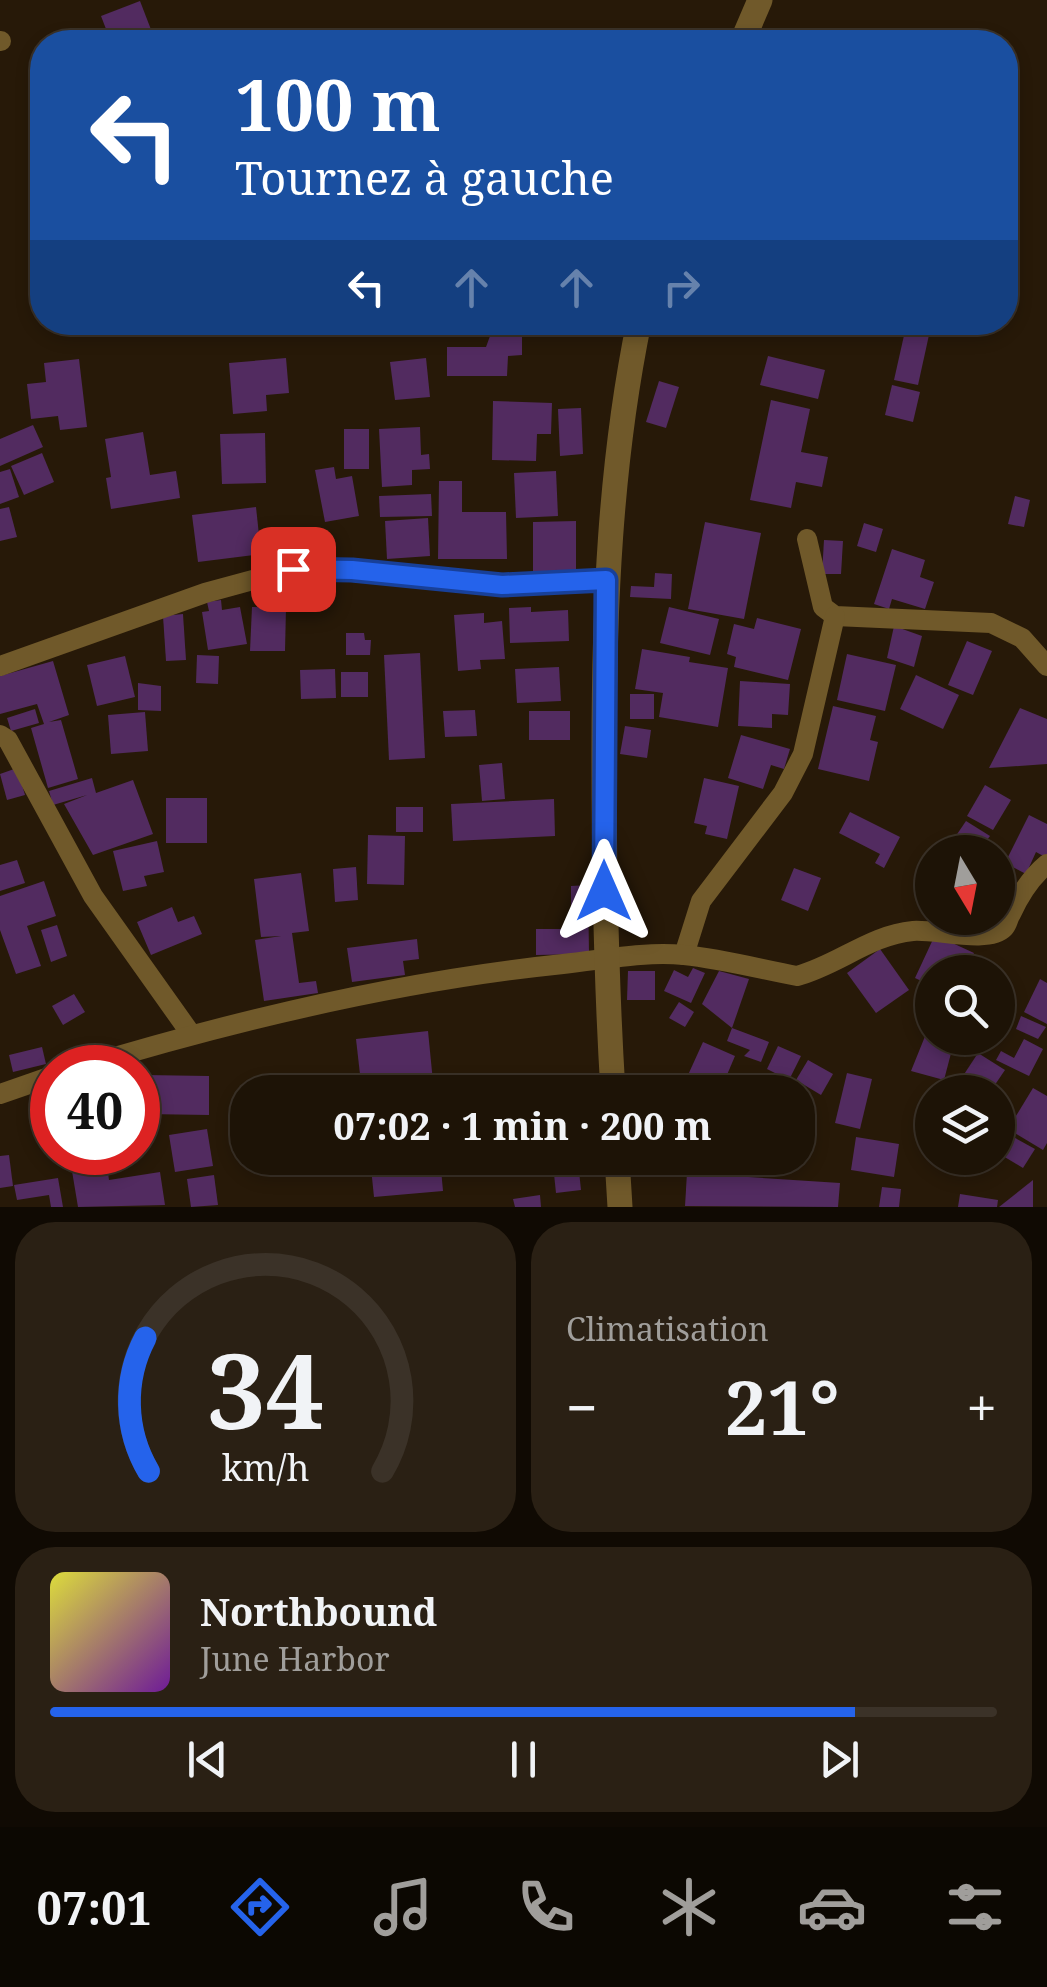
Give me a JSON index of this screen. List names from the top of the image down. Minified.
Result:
{"north":"bottom","page":{"turn":["100 m","Tournez à gauche"],"limit":"40","trip":"07:02 · 1 min · 200 m","tile":"Climatisation","heat":["−","21°","+"],"song":["Northbound","June Harbor"],"tabs":"07:01","gauge":["34","km/h"]}}
